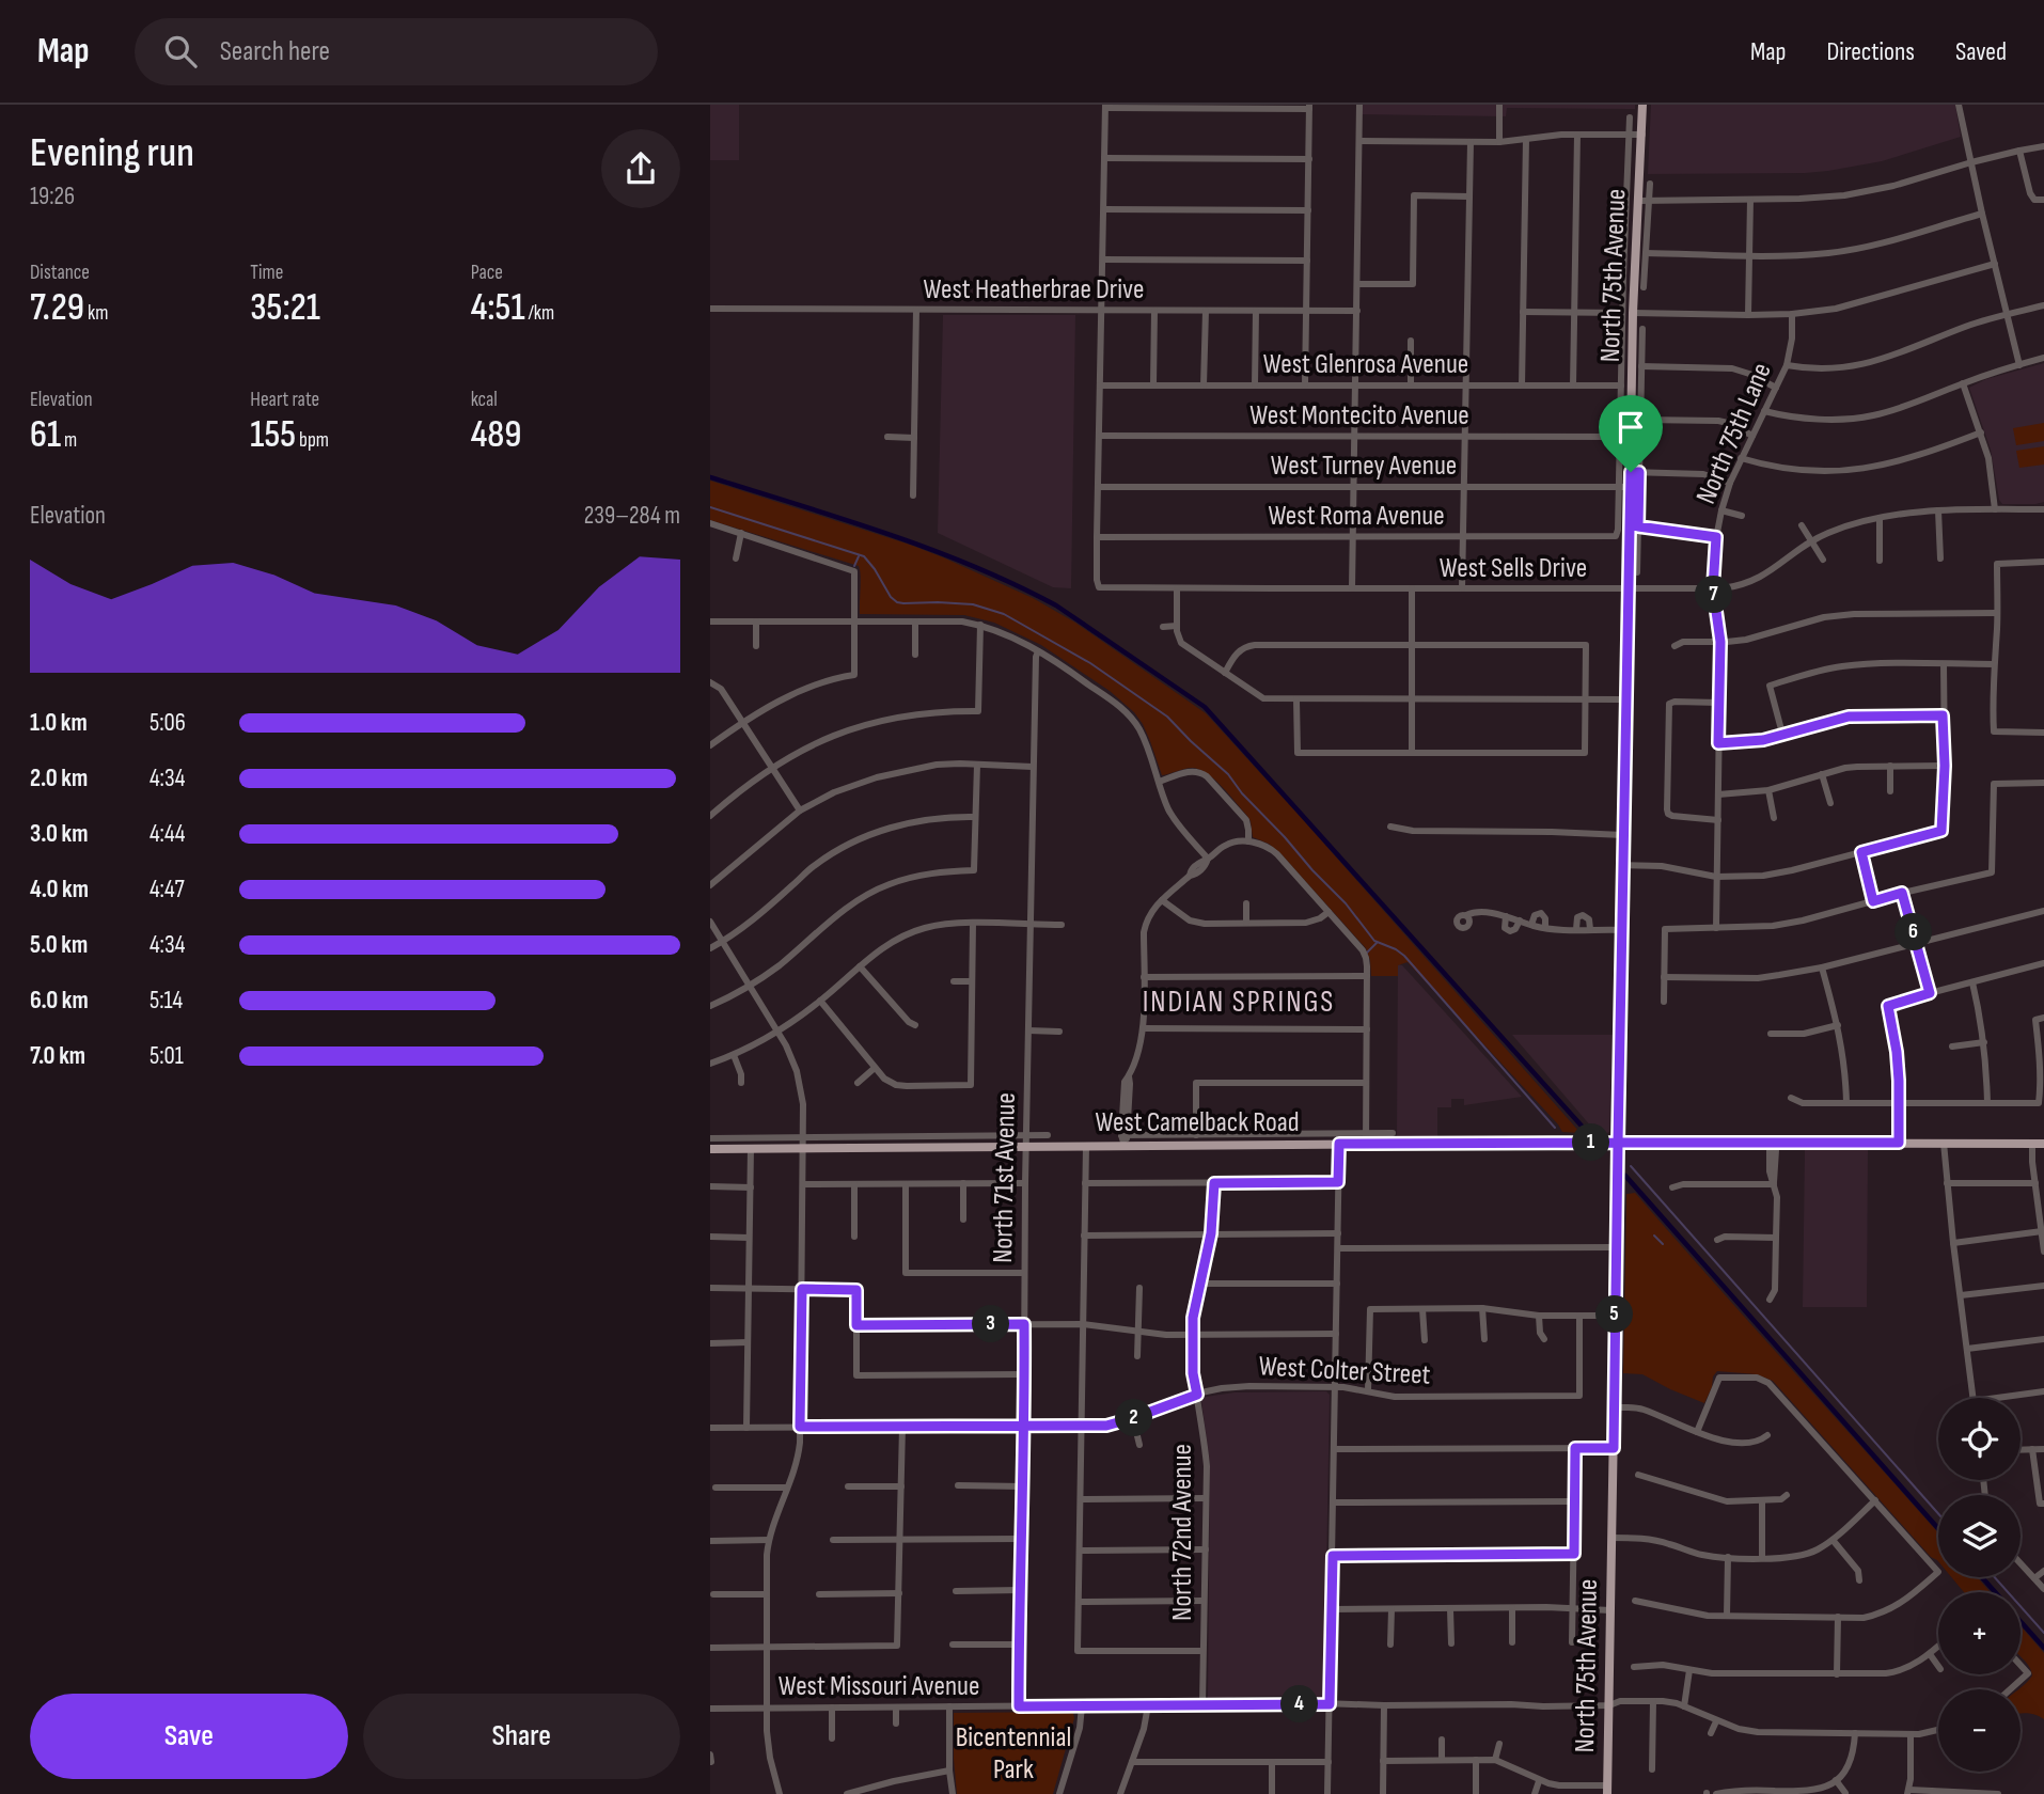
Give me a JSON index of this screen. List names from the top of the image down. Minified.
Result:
{"streets":{"main road":["North 75th Avenue","West Camelback Road"],"street":["West Heatherbrae Drive","West Glenrosa Avenue","West Montecito Avenue","North 75th Lane","West Turney Avenue","West Roma Avenue","West Sells Drive","North 71st Avenue","West Colter Street","North 72nd Avenue","West Missouri Avenue"]},"crossings":[["North 75th Avenue","West Glenrosa Avenue"],["North 75th Avenue","West Montecito Avenue"],["North 75th Avenue","West Turney Avenue"],["North 75th Avenue","West Roma Avenue"],["North 75th Avenue","West Sells Drive"],["North 75th Avenue","West Camelback Road"],["North 75th Avenue","West Missouri Avenue"],["North 75th Lane","West Sells Drive"],["West Roma Avenue","West Sells Drive"],["West Camelback Road","North 71st Avenue"],["North 71st Avenue","West Colter Street"],["North 71st Avenue","West Missouri Avenue"],["West Colter Street","North 72nd Avenue"],["North 72nd Avenue","West Missouri Avenue"]],"districts":["INDIAN SPRINGS"],"parks":["Bicentennial Park"],"page":{"header":"Map","search":"Search here","nav":["Map","Directions","Saved"],"heading":["Evening run","19:26"],"stats":[["Distance","7.29 km"],["Time","35:21"],["Pace","4:51 /km"],["Elevation","61 m"],["Heart rate","155 bpm"],["kcal","489"]],"chart":["Elevation","239–284 m"],"pins":["7","6","1","5","3","2","4"],"list":[{"name":"1.0 km","note":"5:06"},{"name":"2.0 km","note":"4:34"},{"name":"3.0 km","note":"4:44"},{"name":"4.0 km","note":"4:47"},{"name":"5.0 km","note":"4:34"},{"name":"6.0 km","note":"5:14"},{"name":"7.0 km","note":"5:01"}],"map_buttons":["+","−"],"buttons":["Save","Share"]}}
